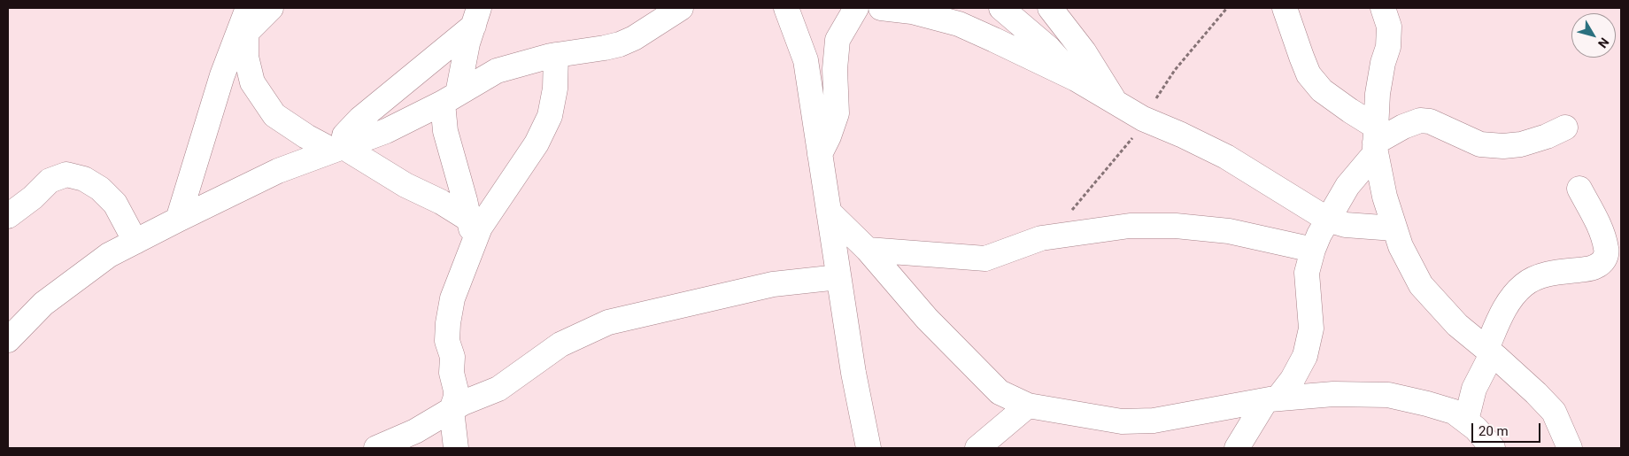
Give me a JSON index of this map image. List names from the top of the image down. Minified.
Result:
{"scale_bar":"20 m","north":"bottom right"}
